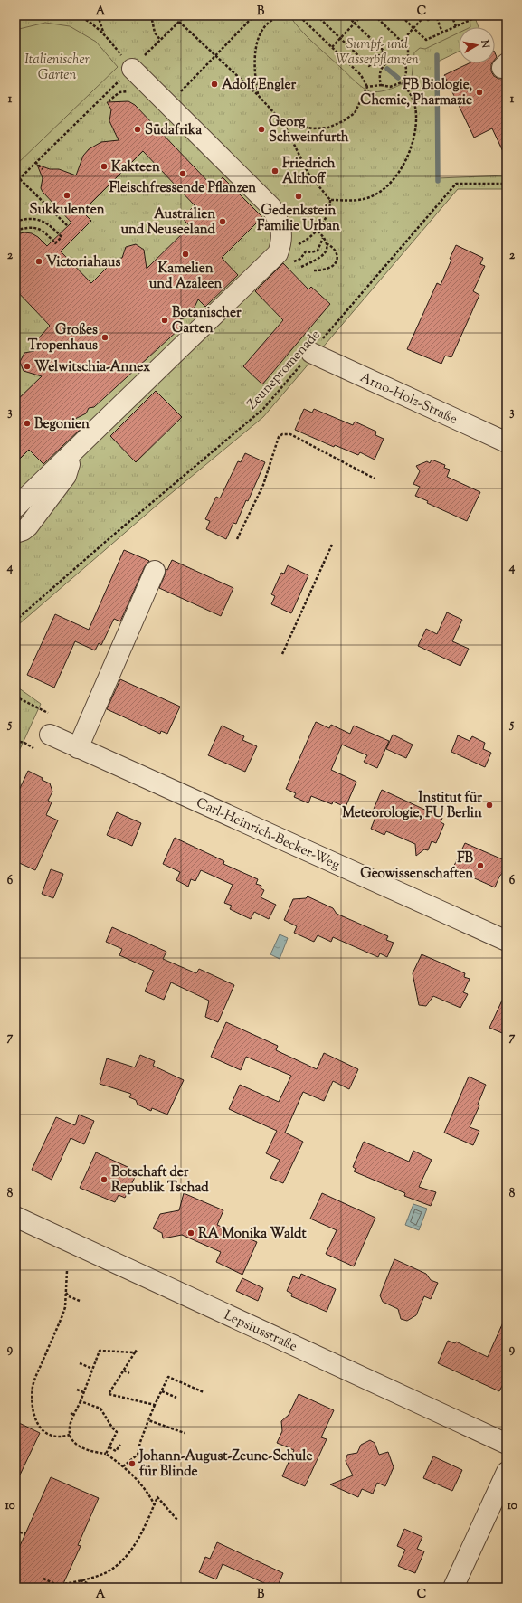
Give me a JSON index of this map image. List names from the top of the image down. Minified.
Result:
{"streets":{"street":["Arno-Holz-Straße","Carl-Heinrich-Becker-Weg","Lepsiusstraße"],"path":["Zeunepromenade"]},"crossings":[["Zeunepromenade","Arno-Holz-Straße"]],"parks":["Sumpf- und Wasserpflanzen","Italienischer Garten"],"places":["Adolf Engler","FB Biologie, Chemie, Pharmazie","Südafrika","Georg Schweinfurth","Kakteen","Friedrich Althoff","Fleischfressende Pflanzen","Sukkulenten","Gedenkstein Familie Urban","Australien und Neuseeland","Kamelien und Azaleen","Victoriahaus","Botanischer Garten","Großes Tropenhaus","Welwitschia-Annex","Begonien","Institut für Meteorologie, FU Berlin","FB Geowissenschaften","Botschaft der Republik Tschad","RA Monika Waldt","Johann-August-Zeune-Schule für Blinde"],"north":"right","grid":{"columns":["A","B","C"],"rows":["1","2","3","4","5","6","7","8","9","10"]}}
